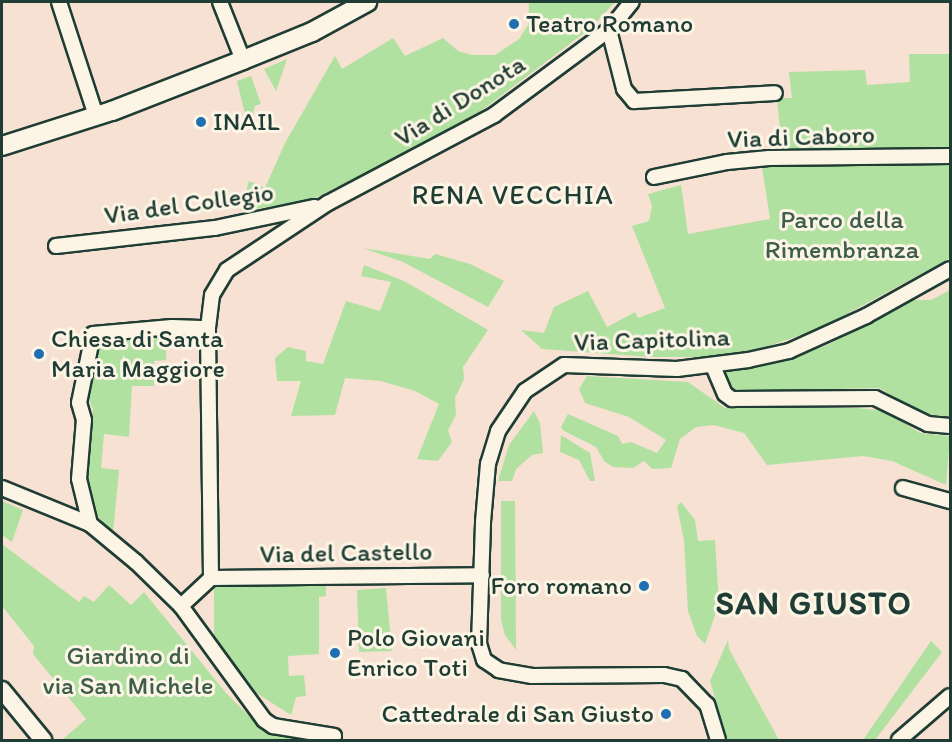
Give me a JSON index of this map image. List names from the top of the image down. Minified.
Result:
{"streets":{"street":["Via di Donota","Via di Caboro","Via del Collegio","Via Capitolina","Via del Castello"]},"crossings":[["Via di Donota","Via del Collegio"],["Via Capitolina","Via del Castello"]],"districts":["RENA VECCHIA","SAN GIUSTO"],"parks":["Parco della Rimembranza","Giardino di via San Michele"],"places":["Teatro Romano","INAIL","Chiesa di Santa Maria Maggiore","Foro romano","Polo Giovani Enrico Toti","Cattedrale di San Giusto"]}
